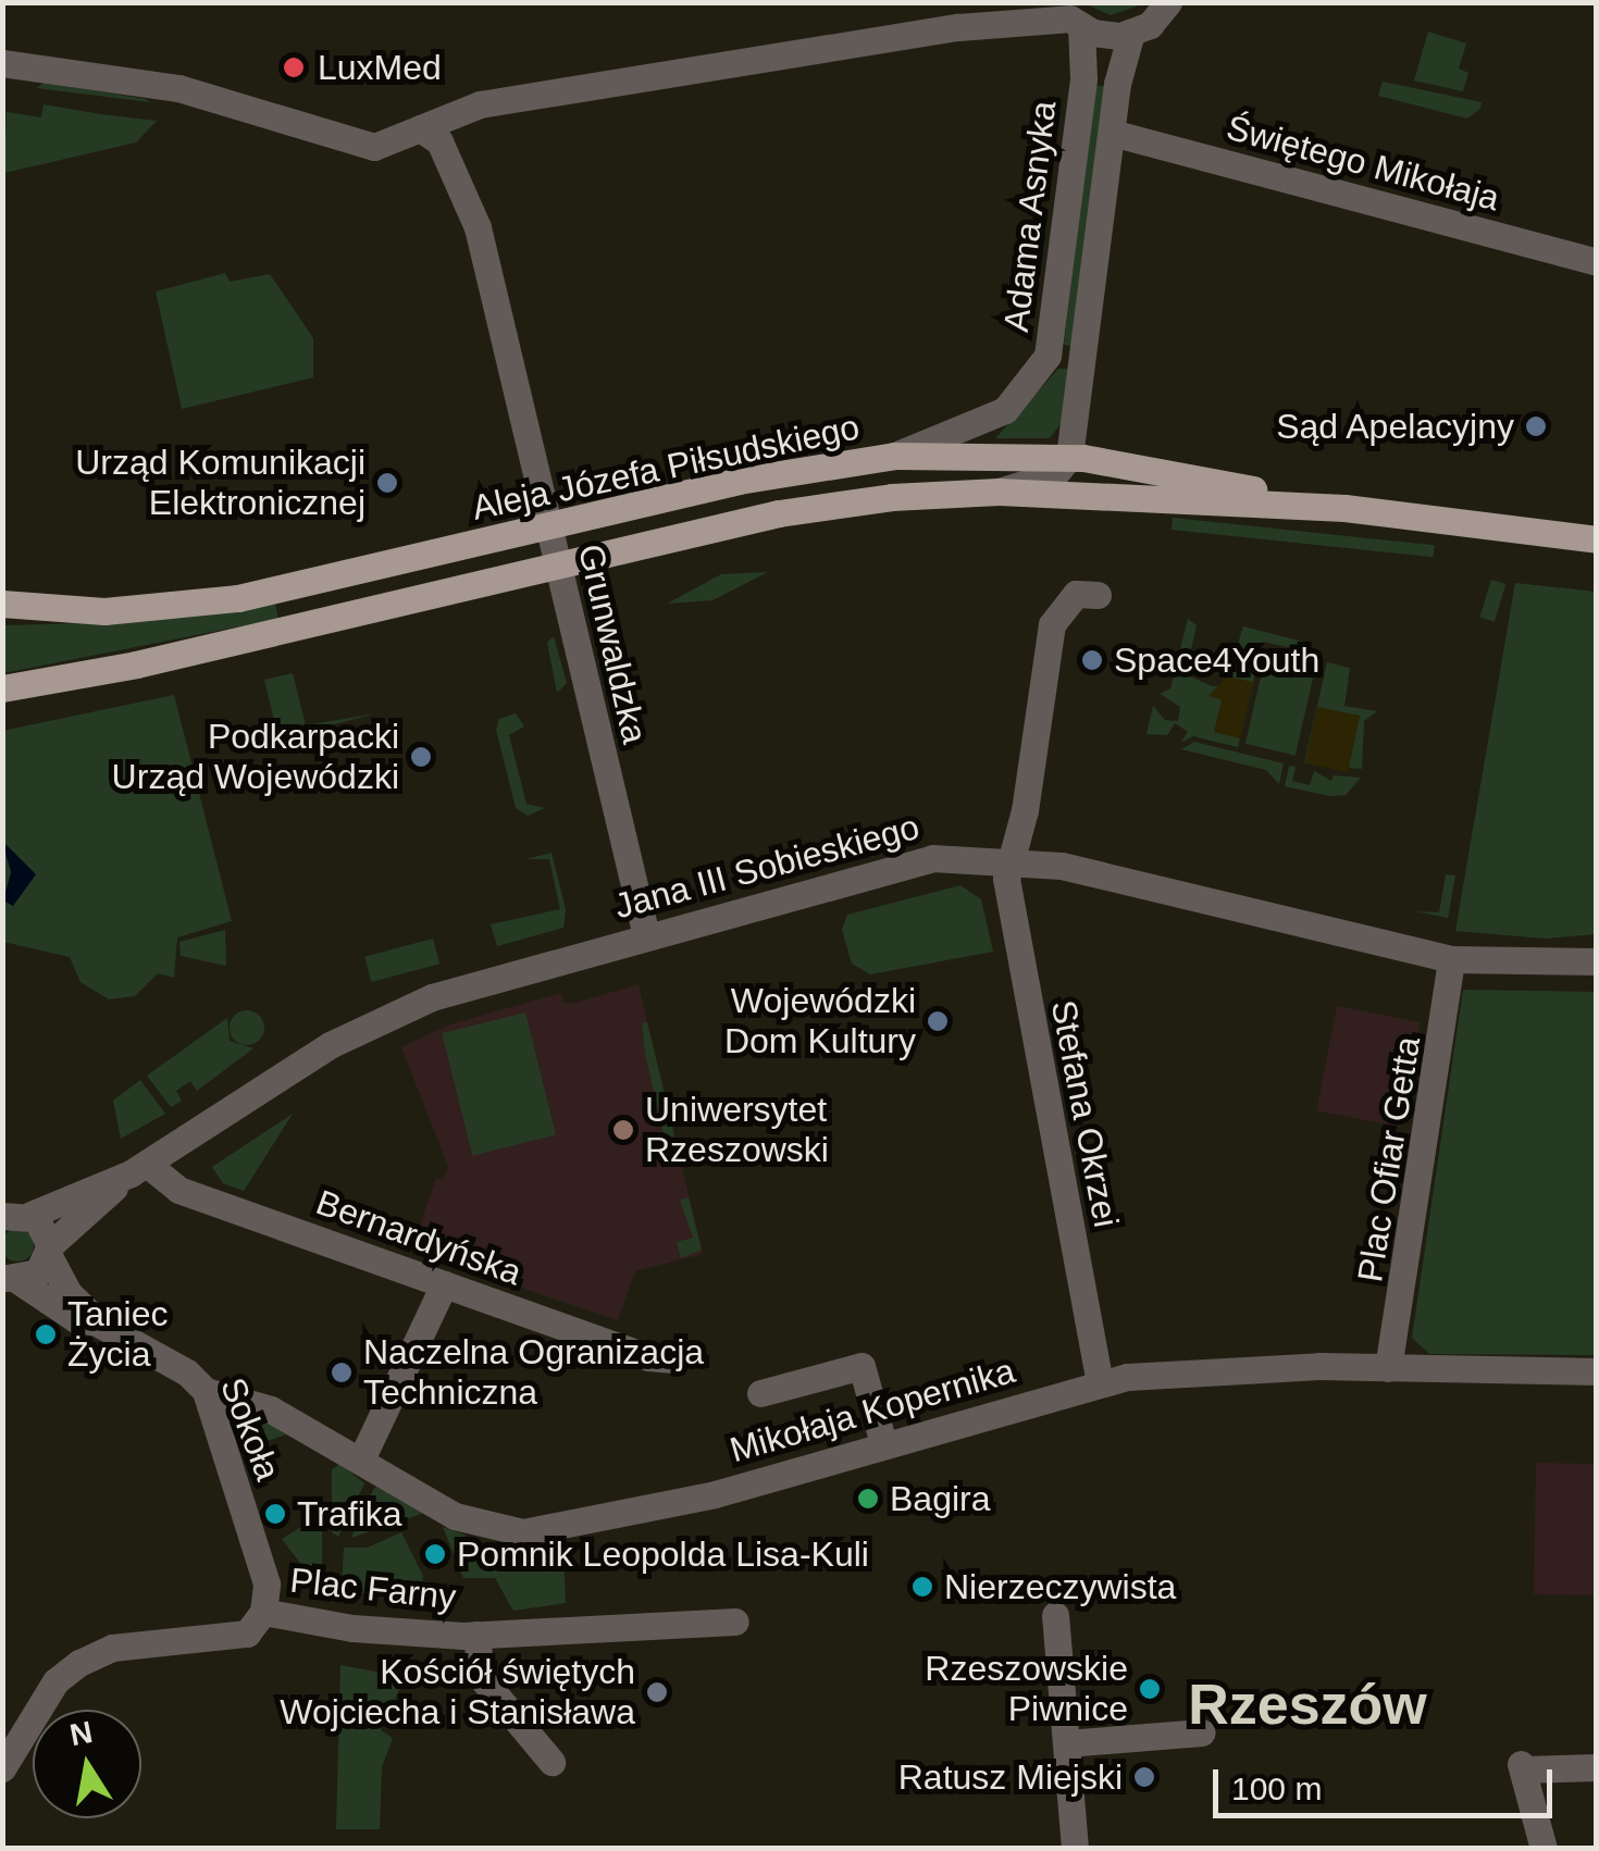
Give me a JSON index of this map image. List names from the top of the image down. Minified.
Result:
{"streets":{"main road":["Aleja Józefa Piłsudskiego"],"street":["Świętego Mikołaja","Adama Asnyka","Grunwaldzka","Jana III Sobieskiego","Stefana Okrzei","Plac Ofiar Getta","Bernardyńska","Mikołaja Kopernika","Sokoła","Plac Farny"]},"crossings":[["Świętego Mikołaja","Adama Asnyka"],["Adama Asnyka","Aleja Józefa Piłsudskiego"],["Aleja Józefa Piłsudskiego","Grunwaldzka"],["Grunwaldzka","Jana III Sobieskiego"],["Jana III Sobieskiego","Stefana Okrzei"],["Jana III Sobieskiego","Plac Ofiar Getta"],["Jana III Sobieskiego","Bernardyńska"],["Jana III Sobieskiego","Sokoła"],["Stefana Okrzei","Mikołaja Kopernika"],["Plac Ofiar Getta","Mikołaja Kopernika"],["Mikołaja Kopernika","Sokoła"],["Sokoła","Plac Farny"]],"districts":["Rzeszów"],"places":["LuxMed","Sąd Apelacyjny","Urząd Komunikacji Elektronicznej","Space4Youth","Podkarpacki Urząd Wojewódzki","Wojewódzki Dom Kultury","Uniwersytet Rzeszowski","Taniec Życia","Naczelna Ogranizacja Techniczna","Bagira","Trafika","Pomnik Leopolda Lisa-Kuli","Nierzeczywista","Rzeszowskie Piwnice","Kościół świętych Wojciecha i Stanisława","Ratusz Miejski"],"scale_bar":"100 m","north":"top"}
